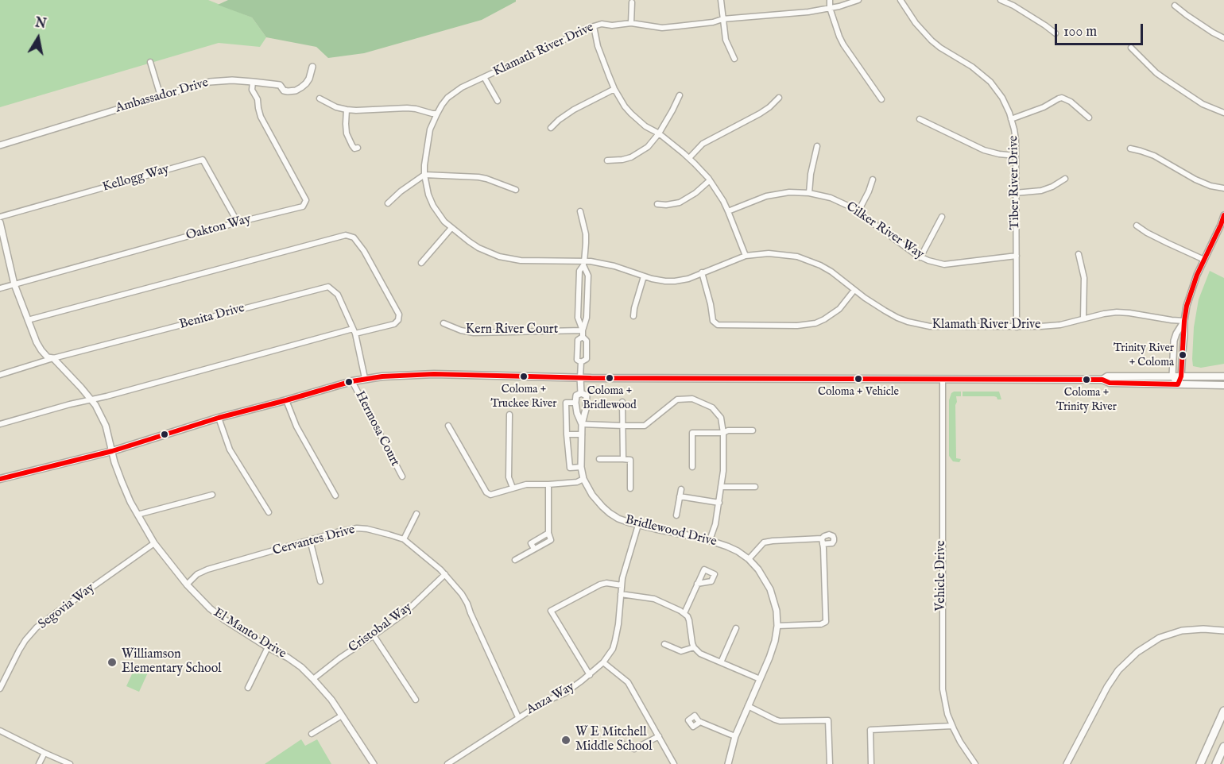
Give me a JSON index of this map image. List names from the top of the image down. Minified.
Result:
{"streets":{"street":["Klamath River Drive","Ambassador Drive","Kellogg Way","Tiber River Drive","Oakton Way","Cilker River Way","Benita Drive","Kern River Court","Hermosa Court","Bridlewood Drive","Cervantes Drive","Vehicle Drive","Segovia Way","Cristobal Way","El Manto Drive","Anza Way"]},"crossings":[["Klamath River Drive","Tiber River Drive"],["Ambassador Drive","Oakton Way"],["Kellogg Way","Oakton Way"],["Tiber River Drive","Cilker River Way"],["Oakton Way","El Manto Drive"],["Benita Drive","El Manto Drive"],["Bridlewood Drive","Anza Way"],["Cervantes Drive","Cristobal Way"],["Cervantes Drive","El Manto Drive"],["Cervantes Drive","Anza Way"],["Segovia Way","El Manto Drive"],["Cristobal Way","El Manto Drive"]],"places":["Trinity River + Coloma","Coloma + Truckee River","Coloma + Bridlewood","Coloma + Vehicle","Coloma + Trinity River","Williamson Elementary School","W E Mitchell Middle School"],"scale_bar":"100 m","north":"top"}
